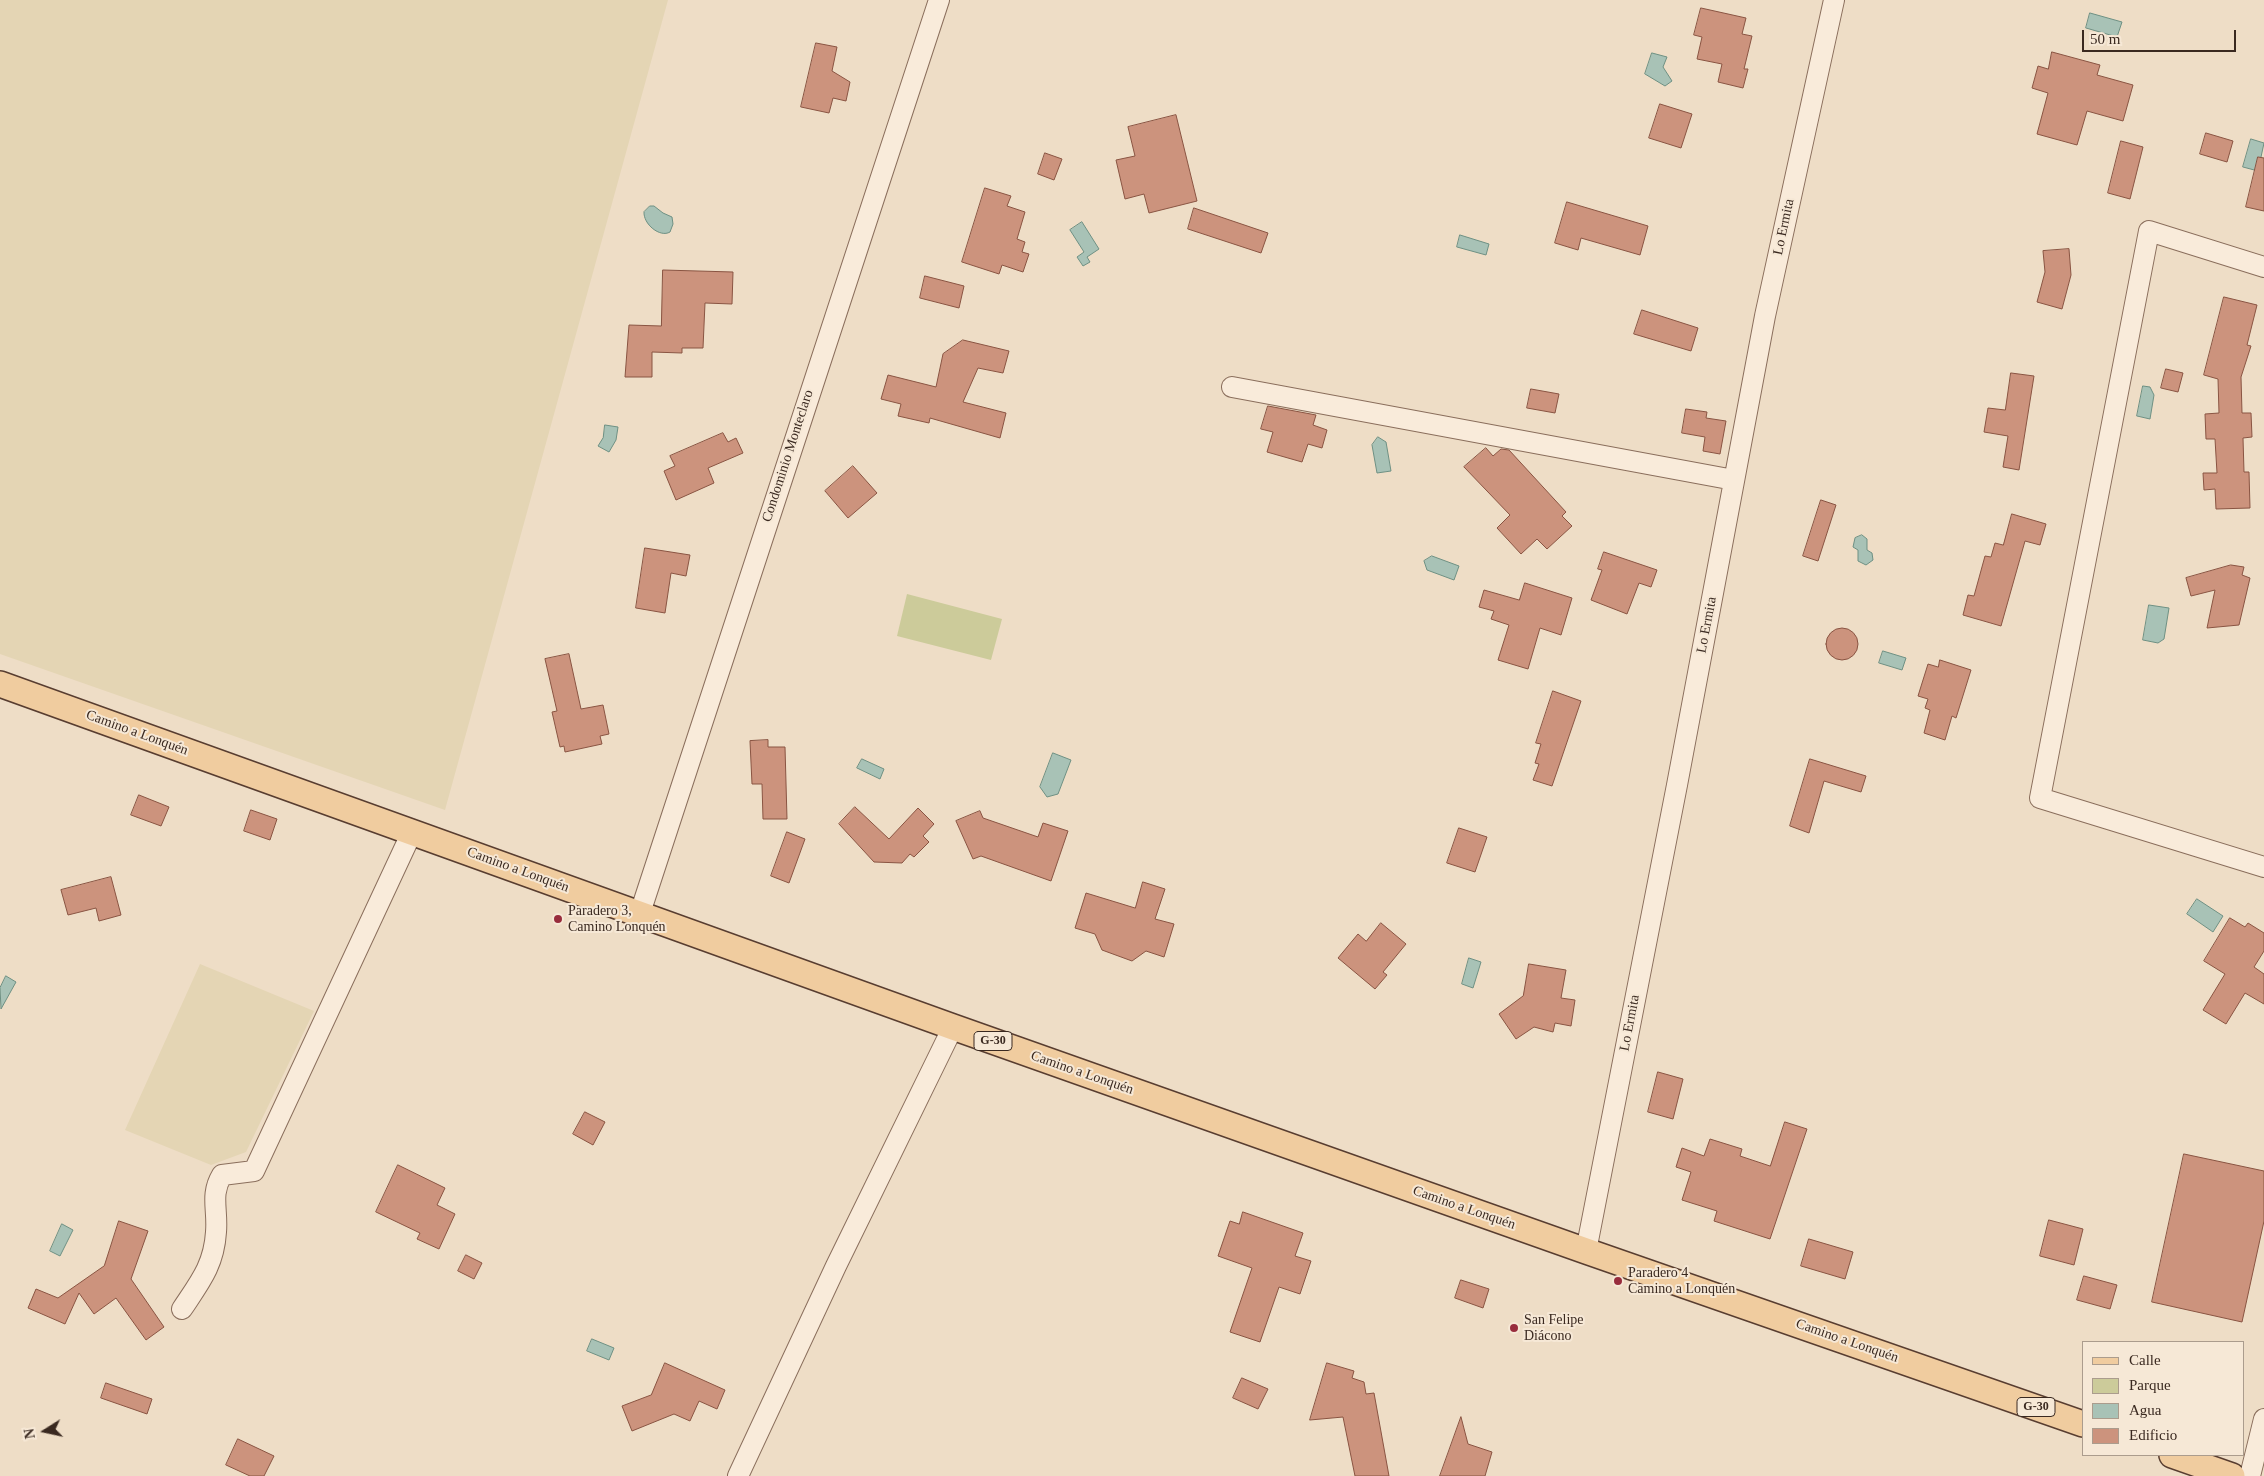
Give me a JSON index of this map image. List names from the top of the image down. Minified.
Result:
{"streets":{"main road":["Camino a Lonquén","G-30"],"street":["Lo Ermita","Condominio Monteclaro"]},"crossings":[["Lo Ermita","Camino a Lonquén"],["Condominio Monteclaro","Camino a Lonquén"]],"places":["Paradero 3, Camino Lonquén","Paradero 4 Camino a Lonquén","San Felipe Diácono"],"legend":["Calle","Parque","Agua","Edificio"],"scale_bar":"50 m","north":"left"}
